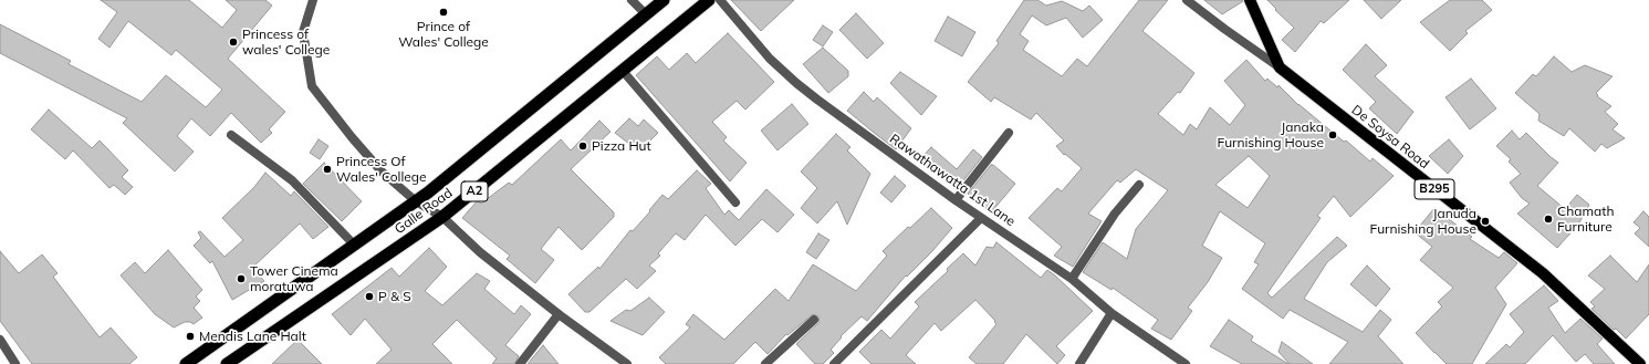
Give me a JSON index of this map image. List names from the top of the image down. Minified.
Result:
{"streets":{"highway":["A2","Galle Road"],"main road":["De Soysa Road","B295"],"street":["Rawathawatta 1st Lane"]},"places":["Prince of Wales' College","Princess of wales' College","Janaka Furnishing House","Pizza Hut","Princess Of Wales' College","Chamath Furniture","Januda Furnishing House","Tower Cinema moratuwa","P & S","Mendis Lane Halt"]}
